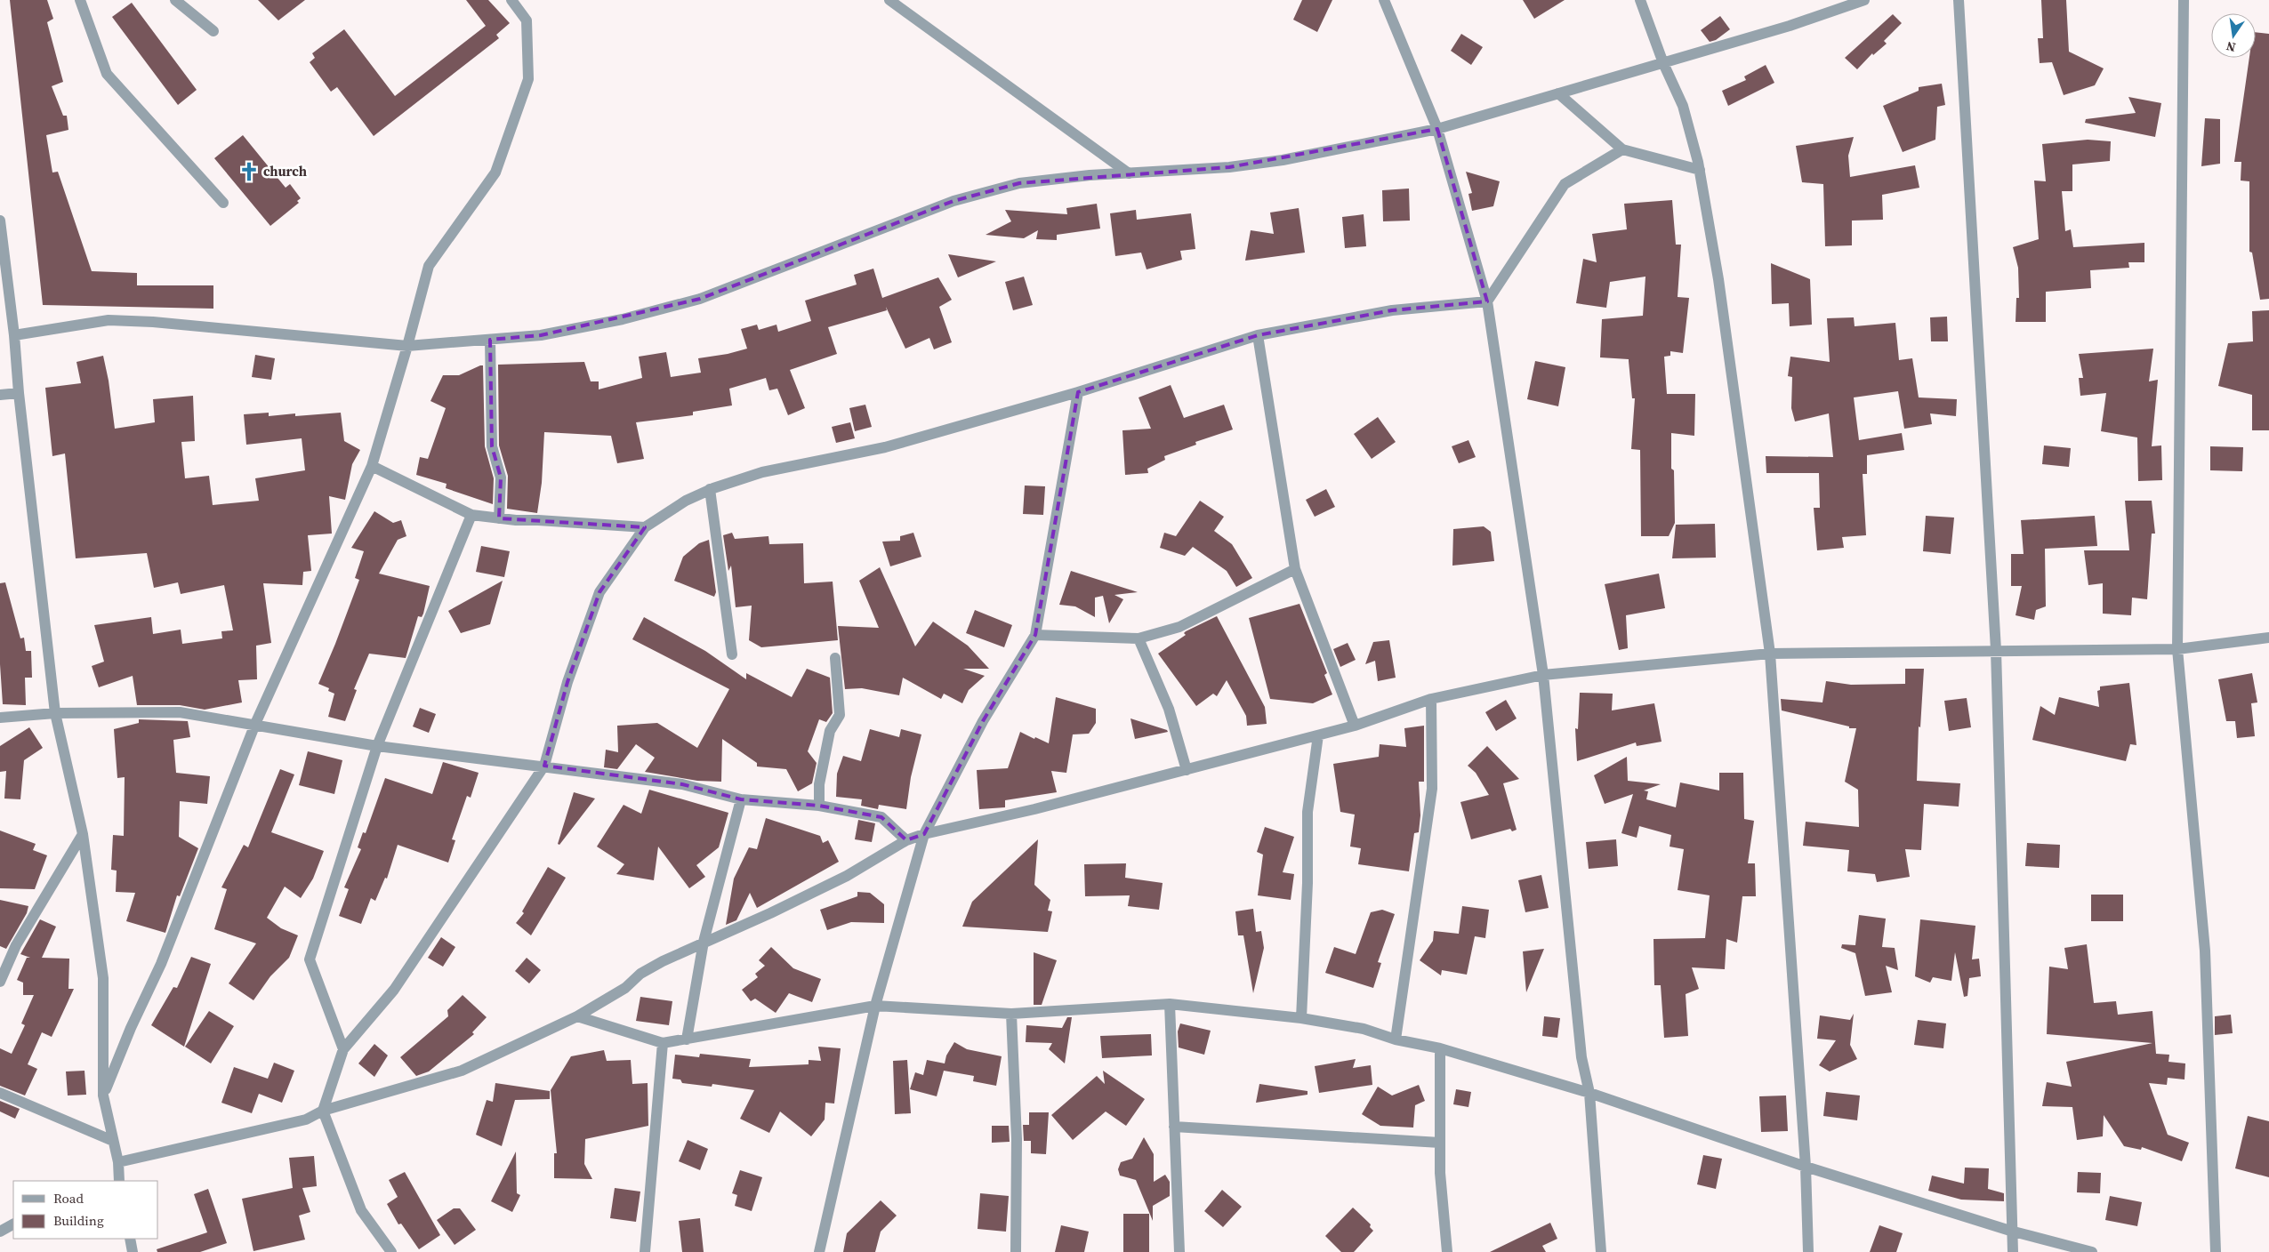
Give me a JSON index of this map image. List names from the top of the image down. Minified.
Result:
{"places":{"church":["church"]},"legend":["Road","Building"],"north":"bottom"}
